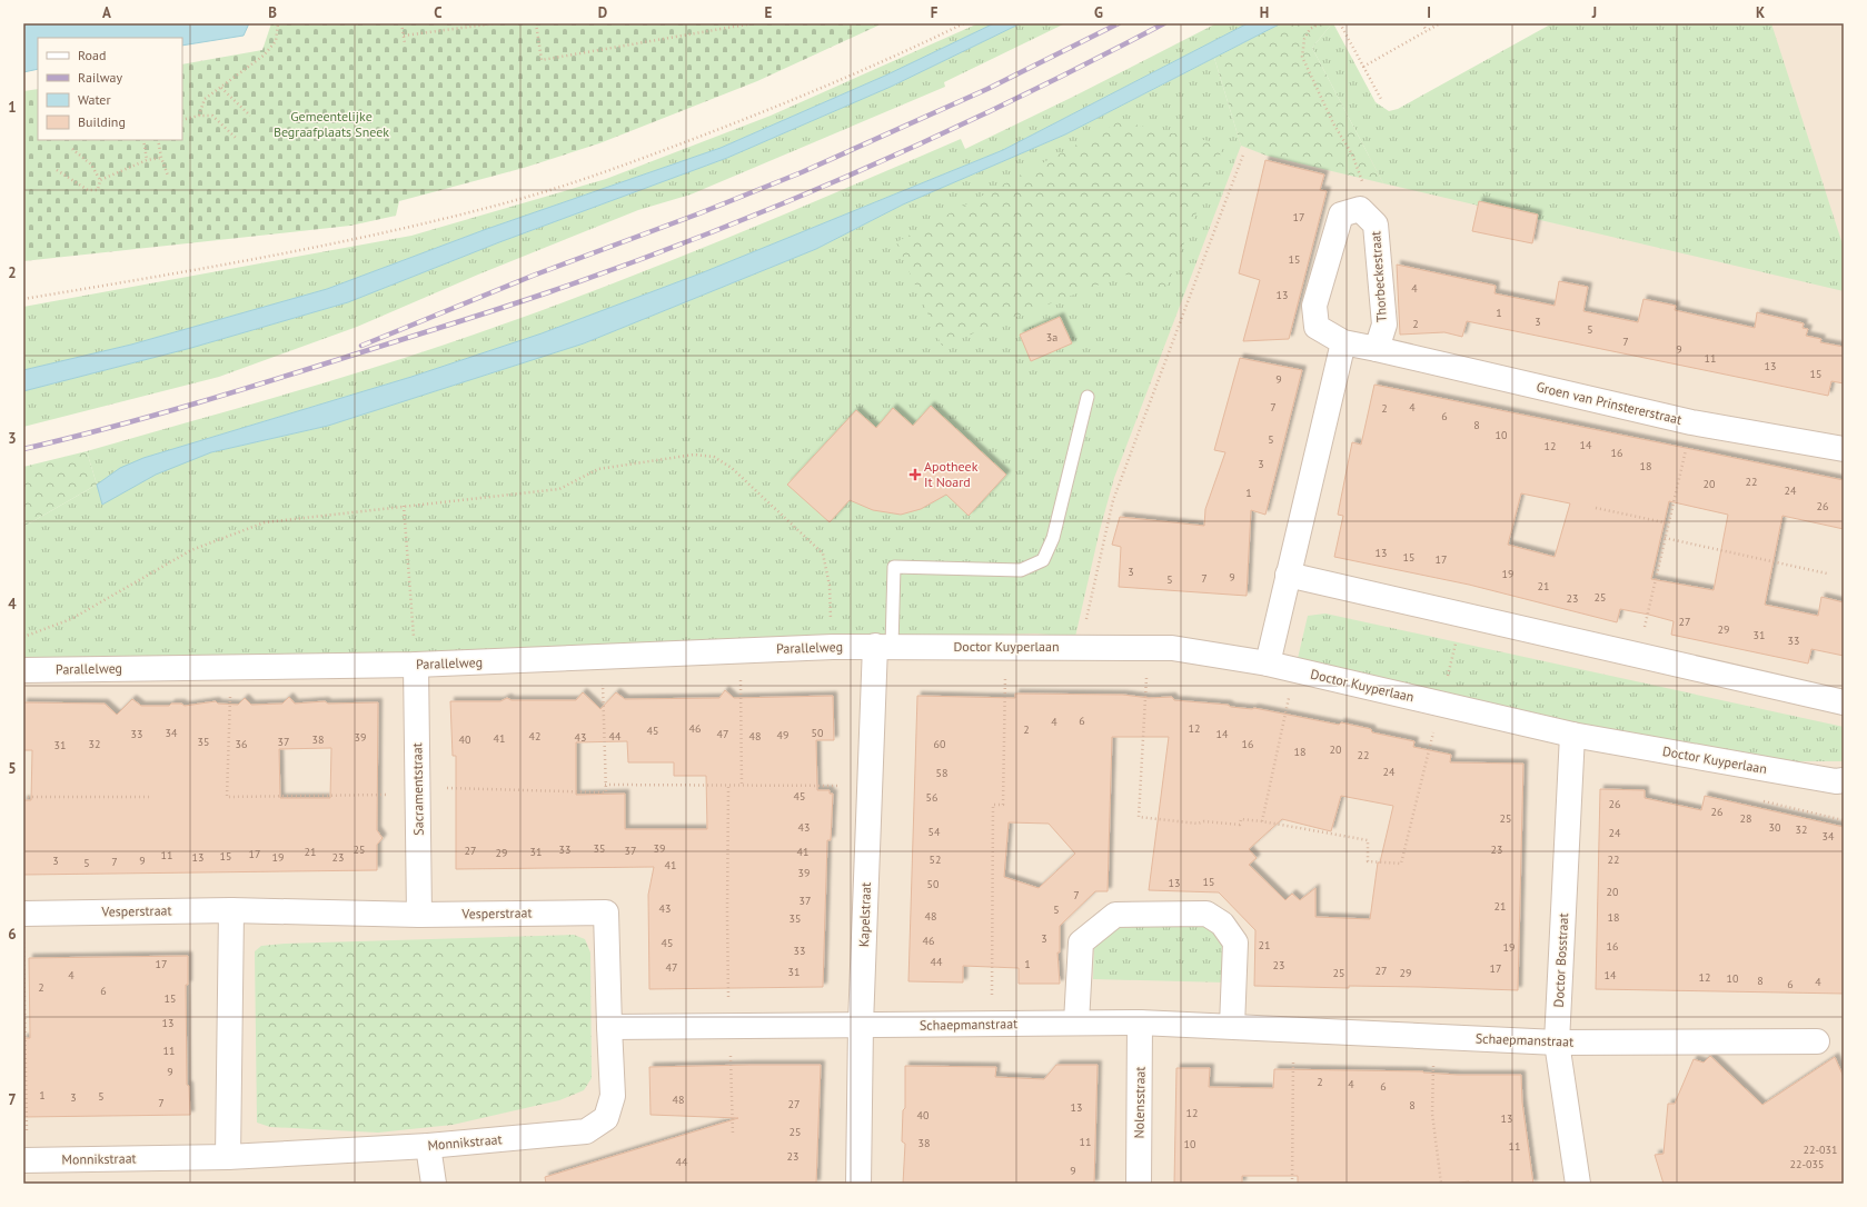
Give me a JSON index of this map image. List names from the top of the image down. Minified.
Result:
{"streets":{"street":["Thorbeckestraat","Groen van Prinstererstraat","Doctor Kuyperlaan","Parallelweg","Sacramentstraat","Vesperstraat","Kapelstraat","Doctor Bosstraat","Schaepmanstraat","Nolensstraat","Monnikstraat"]},"crossings":[["Thorbeckestraat","Groen van Prinstererstraat"],["Doctor Kuyperlaan","Parallelweg"],["Doctor Kuyperlaan","Kapelstraat"],["Doctor Kuyperlaan","Doctor Bosstraat"],["Parallelweg","Sacramentstraat"],["Parallelweg","Kapelstraat"],["Sacramentstraat","Vesperstraat"],["Vesperstraat","Monnikstraat"],["Kapelstraat","Schaepmanstraat"],["Doctor Bosstraat","Schaepmanstraat"],["Schaepmanstraat","Nolensstraat"]],"parks":["Gemeentelijke Begraafplaats Sneek"],"places":{"health":["Apotheek It Noard"]},"house_numbers":["17","15","4","13","1","3","2","5","3a","7","9","11","13","15","9","7","4","2","6","8","10","5","14","12","16","3","18","22","20","24","1","26","13","15","17","3","19","9","7","5","21","25","23","27","29","31","33","6","4","46","12","2","45","34","50","33","47","14","49","42","44","48","39","43","41","38","40","35","37","32","36","60","16","31","20","18","22","24","58","45","56","26","26","25","28","43","30","32","54","24","34","35","39","25","33","23","27","37","21","31","41","29","17","11","15","13","19","23","52","22","3","9","7","5","41","39","15","13","50","20","7","37","21","43","5","48","18","35","3","46","45","21","16","19","33","44","17","1","23","47","17","27","31","25","29","4","14","12","10","8","4","6","2","6","15","13","11","9","2","4","6","1","5","3","48","7","27","8","13","12","40","13","25","11","38","10","11","22-031","23","44","22-035","9"],"legend":["Road","Railway","Water","Building"],"grid":{"columns":["A","B","C","D","E","F","G","H","I","J","K"],"rows":["1","2","3","4","5","6","7"]}}
